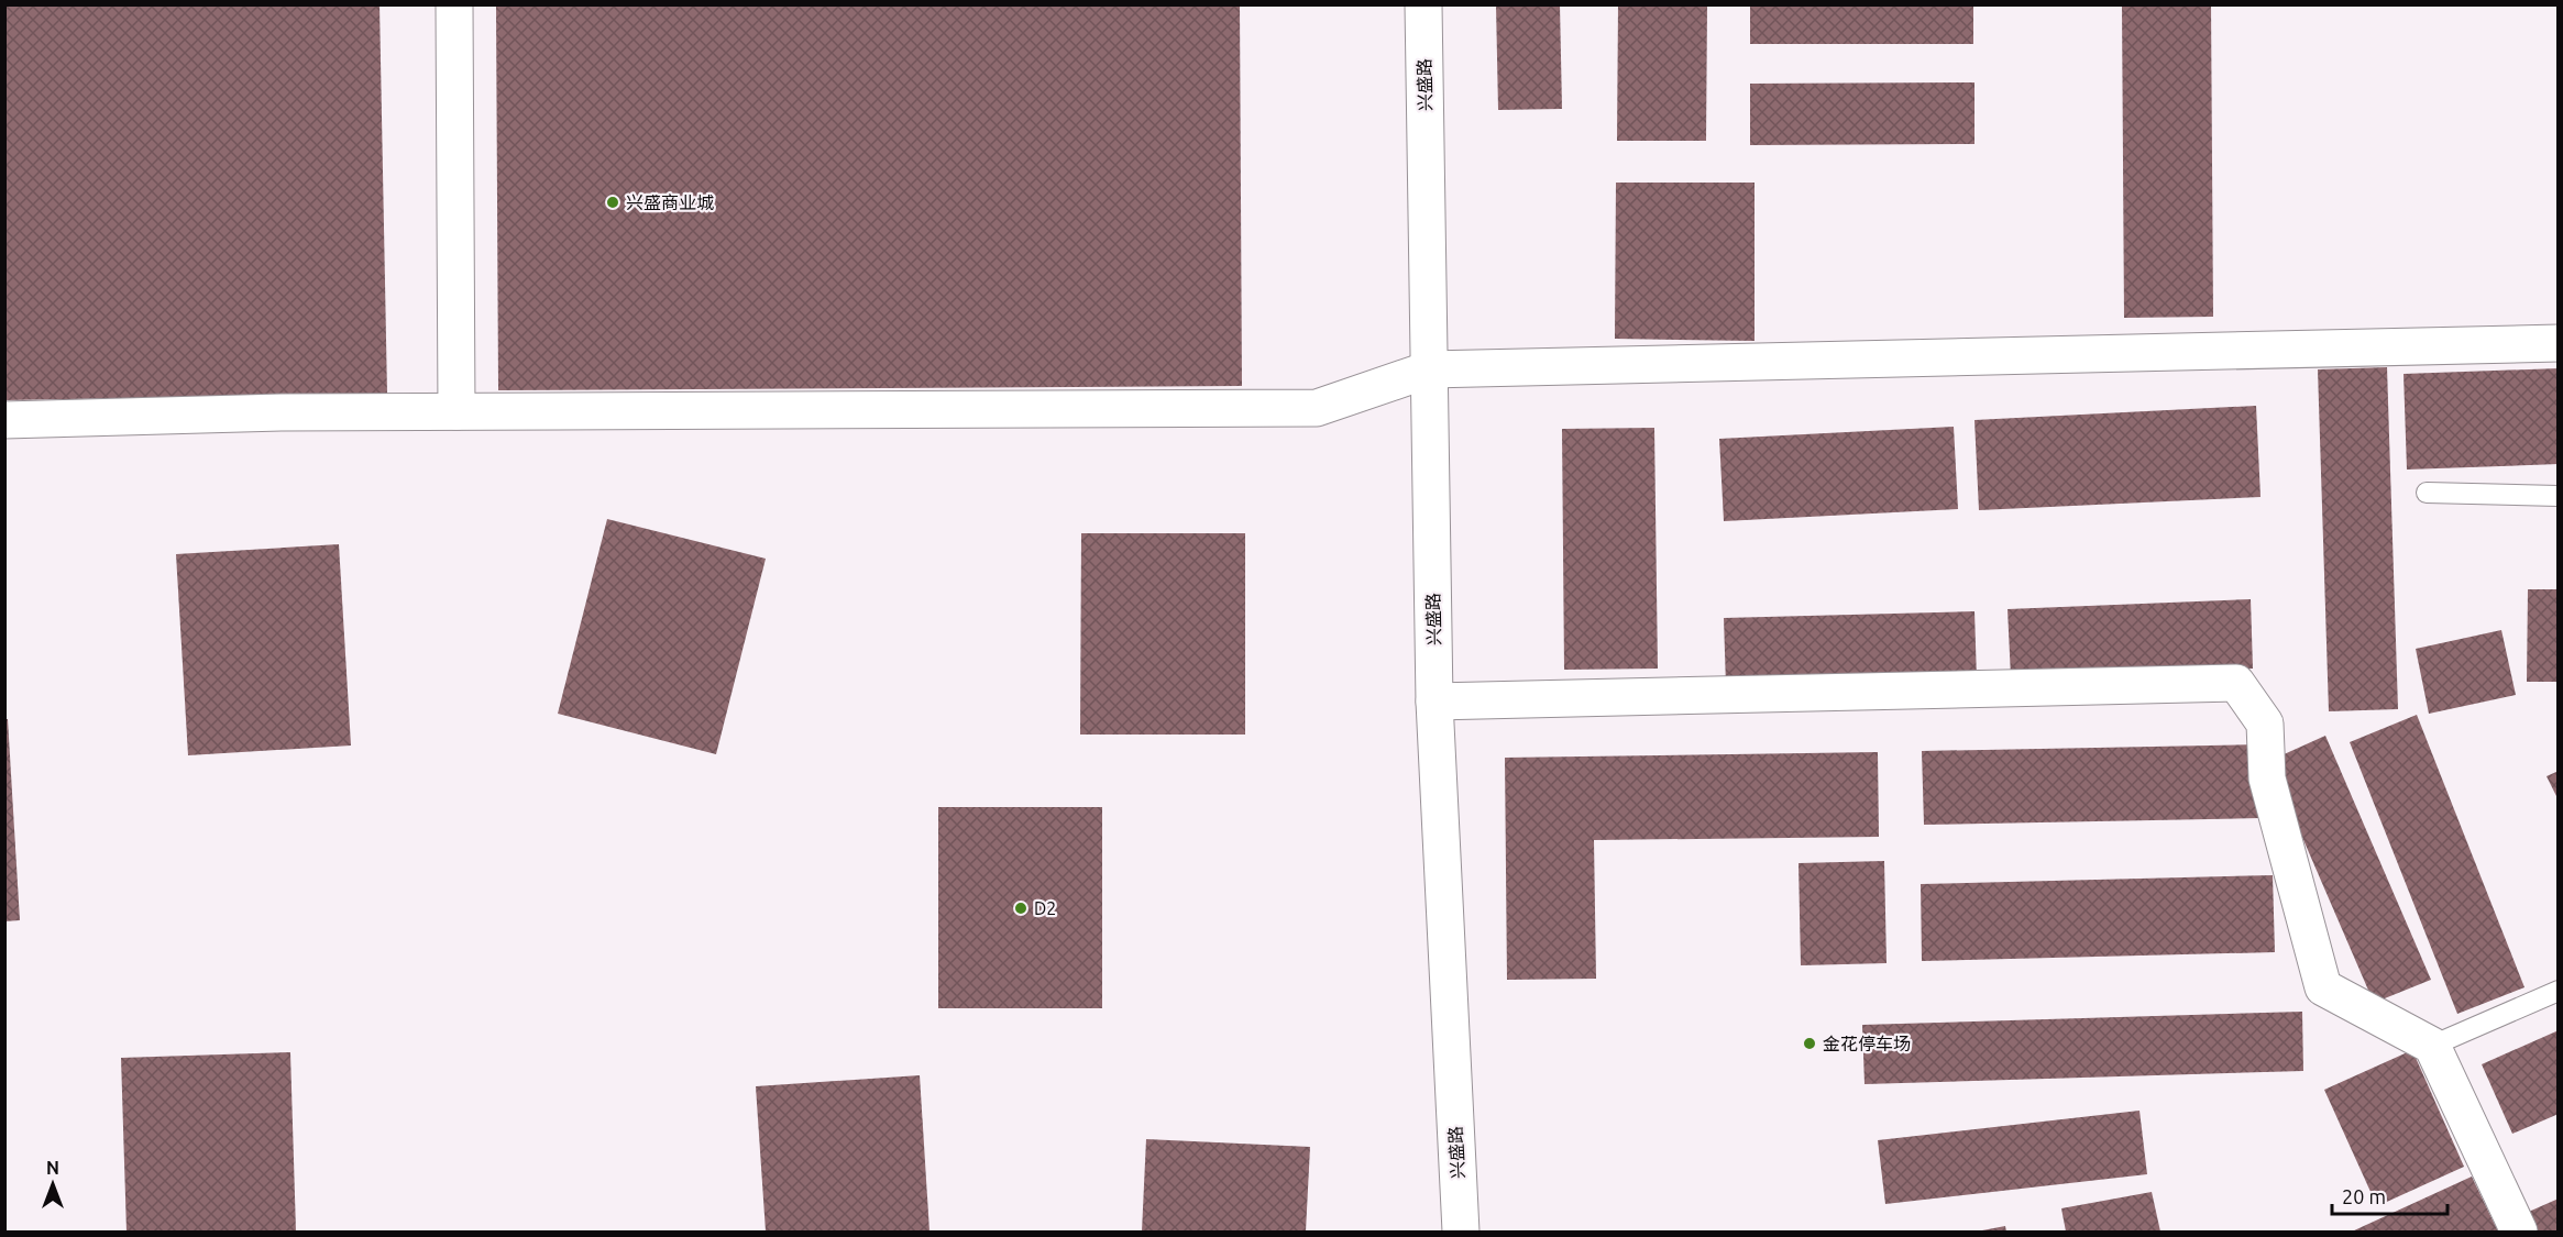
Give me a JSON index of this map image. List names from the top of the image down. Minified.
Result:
{"streets":{"street":["兴盛路"]},"places":["兴盛商业城","D2","金花停车场"],"scale_bar":"20 m","north":"top"}
